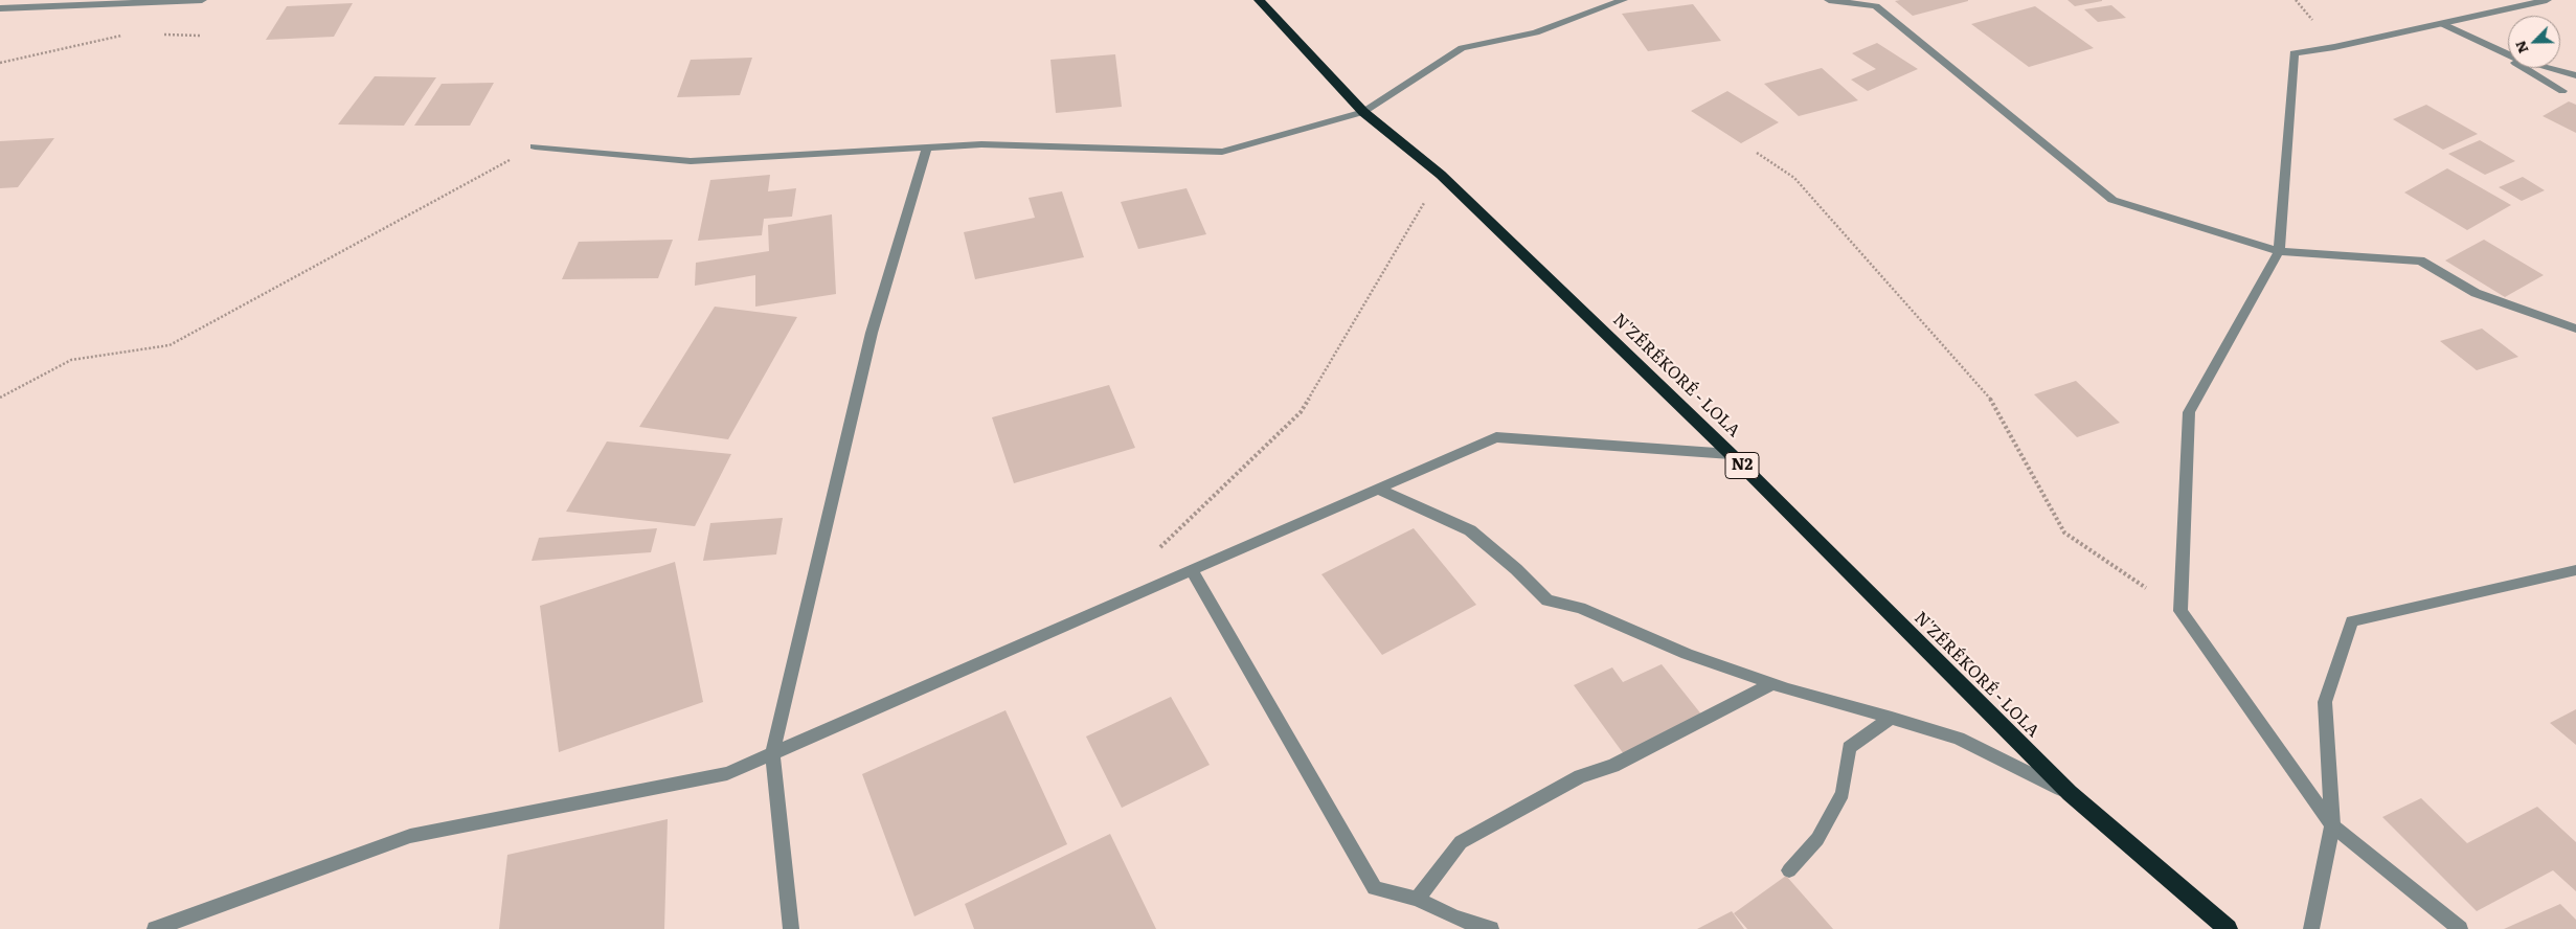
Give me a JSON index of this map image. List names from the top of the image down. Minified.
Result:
{"streets":{"highway":["N'ZÉRÉKORÉ - LOLA","N2"]},"north":"bottom left"}
